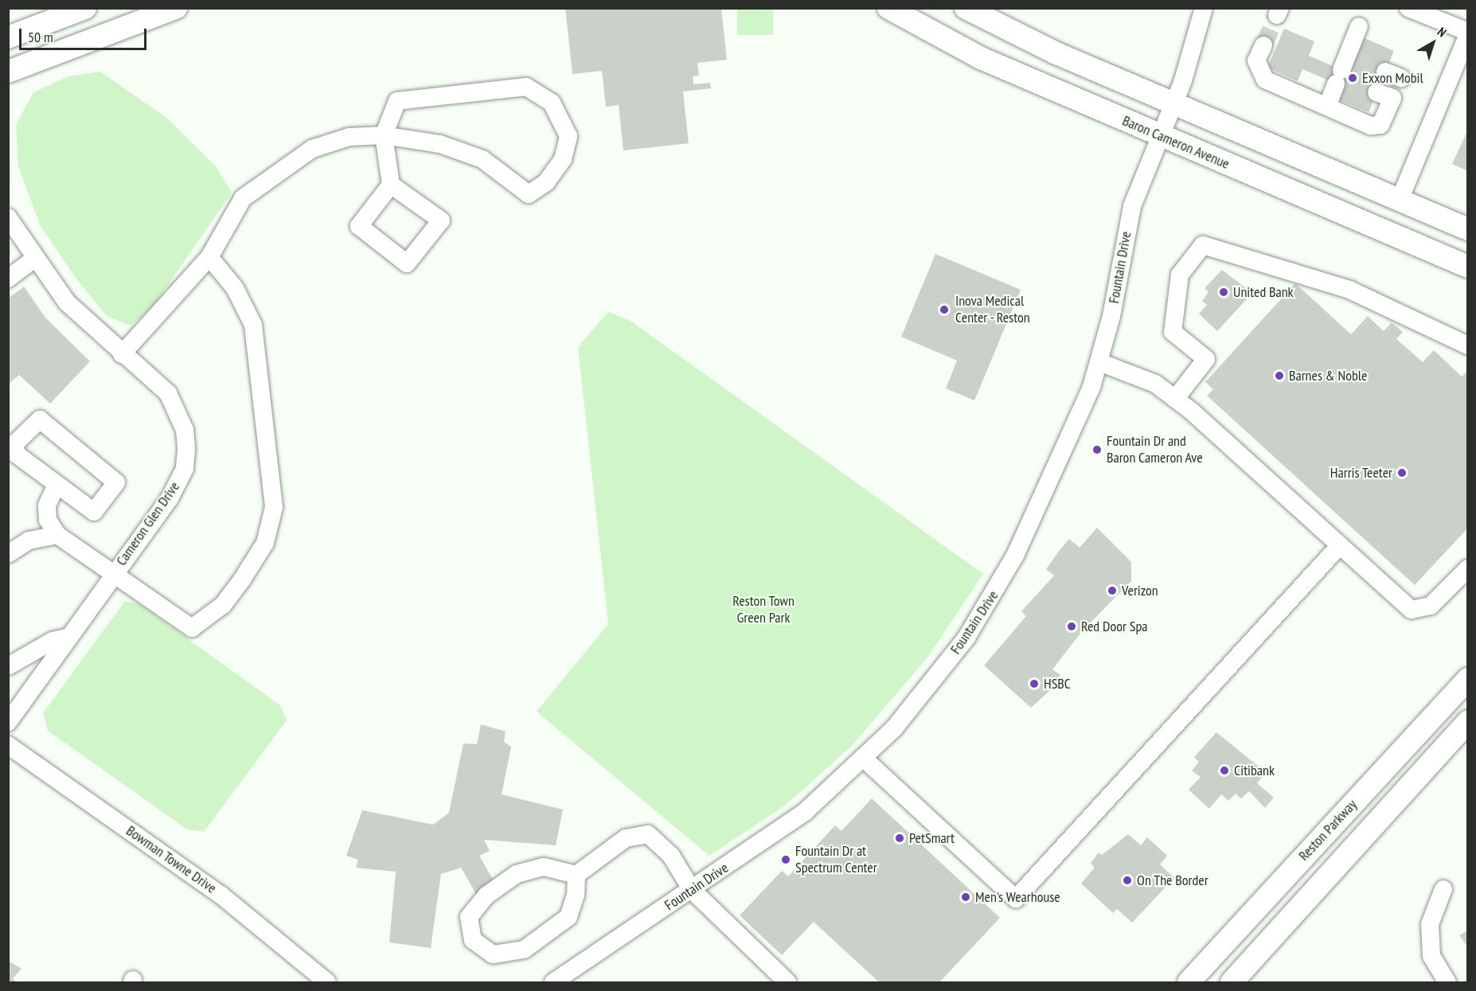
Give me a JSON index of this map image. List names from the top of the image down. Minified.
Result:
{"streets":{"main road":["Baron Cameron Avenue","Reston Parkway"],"street":["Fountain Drive","Cameron Glen Drive","Bowman Towne Drive"]},"crossings":[["Baron Cameron Avenue","Fountain Drive"]],"parks":["Reston Town Green Park"],"places":["Exxon Mobil","United Bank","Inova Medical Center - Reston","Barnes & Noble","Fountain Dr and Baron Cameron Ave","Harris Teeter","Verizon","Red Door Spa","HSBC","Citibank","PetSmart","Fountain Dr at Spectrum Center","On The Border","Men's Wearhouse"],"scale_bar":"50 m","north":"top right"}
